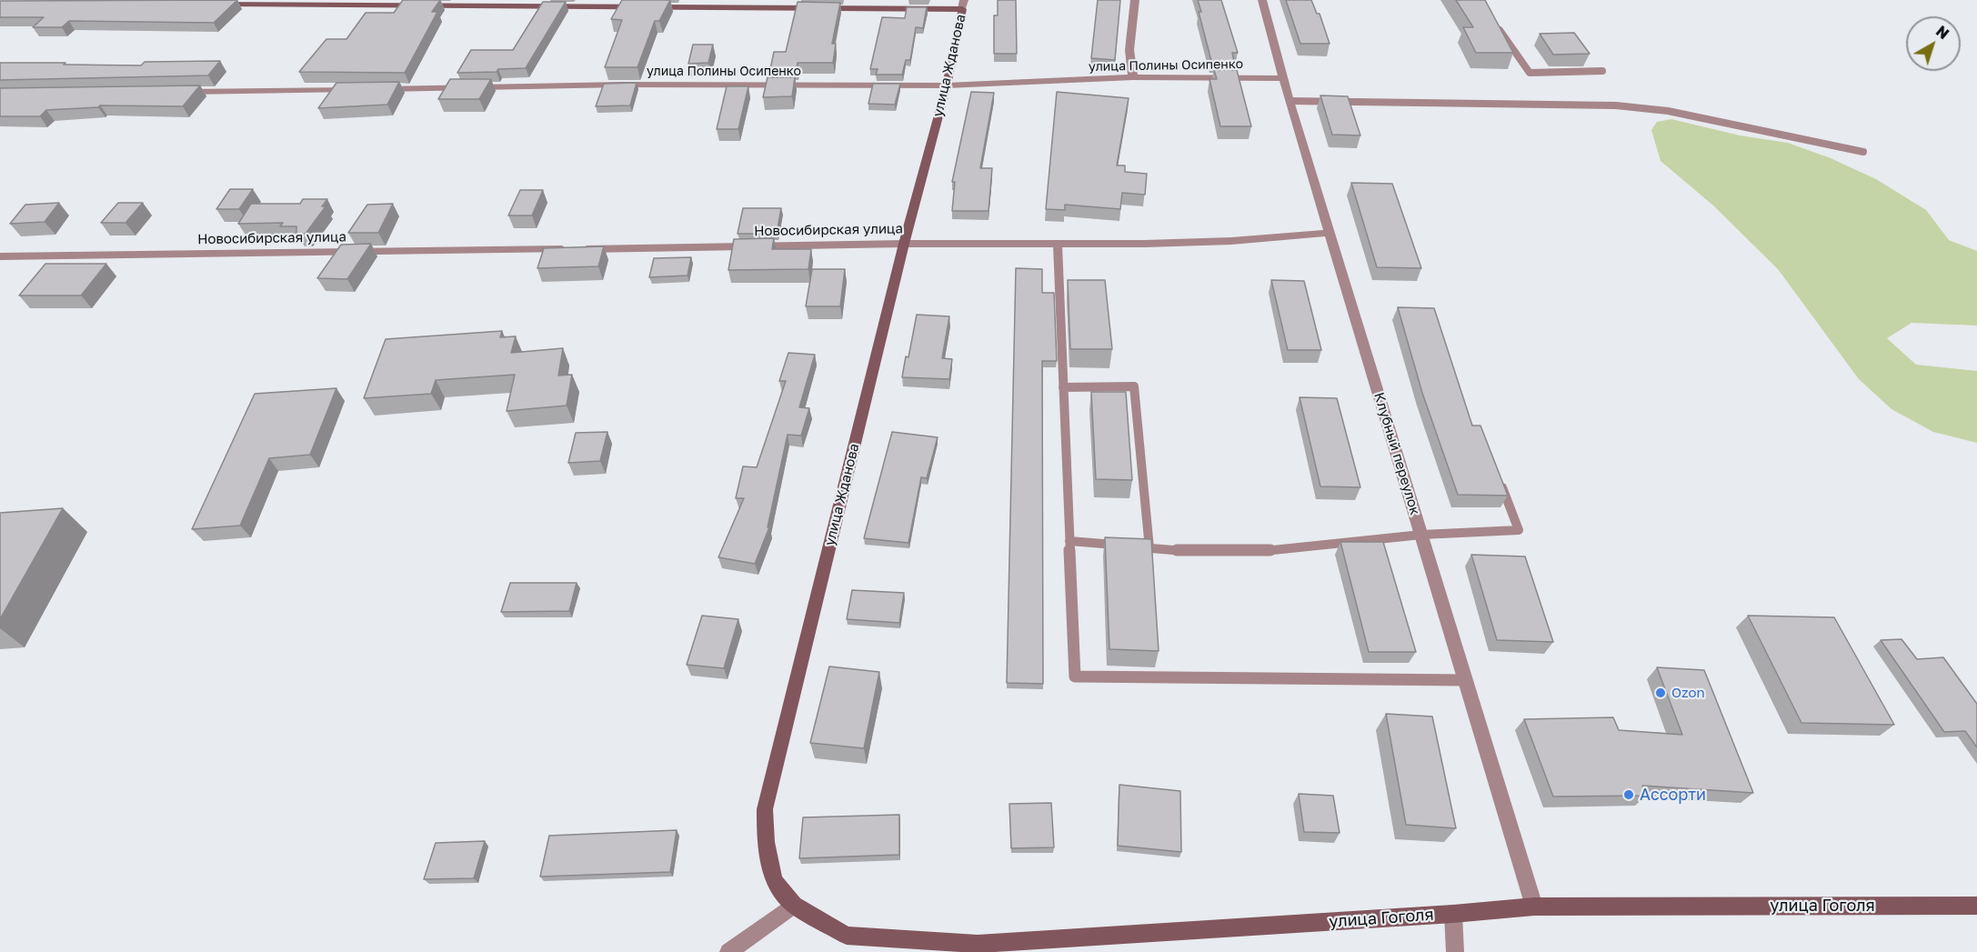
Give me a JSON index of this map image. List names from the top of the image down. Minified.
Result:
{"streets":{"main road":["улица Жданова","улица Гоголя"],"street":["улица Полины Осипенко","Новосибирская улица","Клубный переулок"]},"crossings":[["улица Жданова","улица Полины Осипенко"],["улица Жданова","Новосибирская улица"],["улица Жданова","улица Гоголя"],["улица Полины Осипенко","Клубный переулок"],["Новосибирская улица","Клубный переулок"],["Клубный переулок","улица Гоголя"]],"places":["Ozon","Ассорти"],"north":"top right"}
